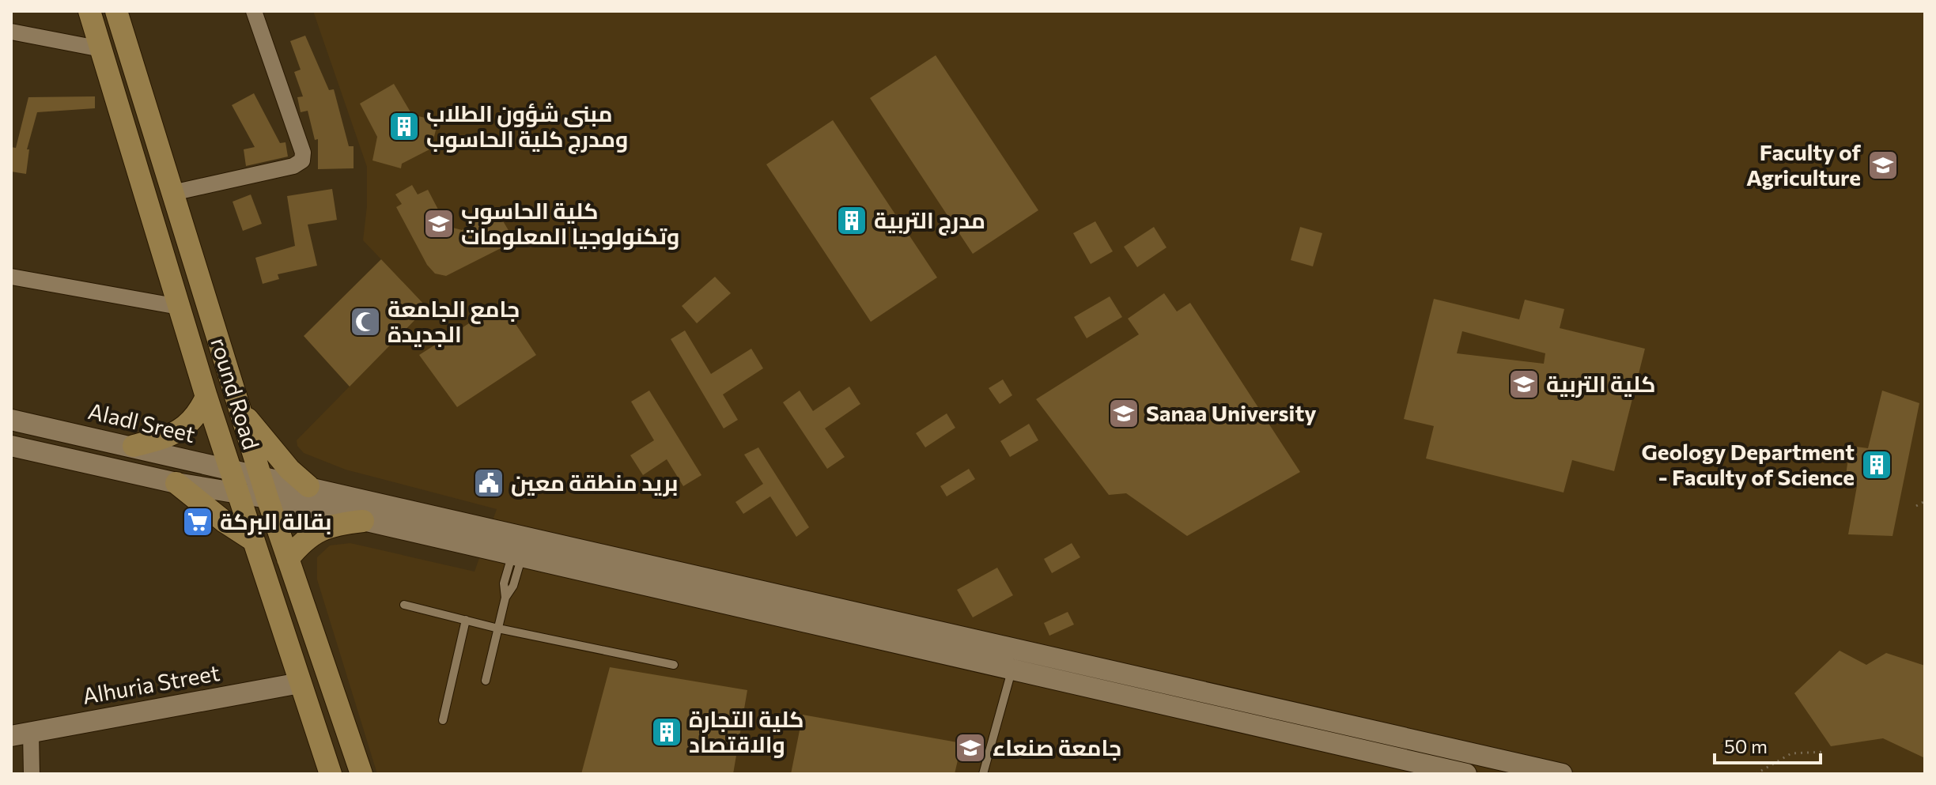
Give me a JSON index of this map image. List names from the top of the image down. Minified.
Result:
{"streets":{"main road":["round Road"],"street":["Aladl Sreet","Alhuria Street"]},"crossings":[["round Road","Aladl Sreet"],["round Road","Alhuria Street"]],"places":{"building":["مبنى شؤون الطلاب ومدرج كلية الحاسوب","مدرج التربية","Geology Department - Faculty of Science","كلية التجارة والاقتصاد"],"school or university":["Faculty of Agriculture","كلية الحاسوب وتكنولوجيا المعلومات","كلية التربية","Sanaa University","جامعة صنعاء"],"mosque":["جامع الجامعة الجديدة"],"public building":["بريد منطقة معين"],"supermarket":["بقالة البركة"]},"scale_bar":"50 m"}
